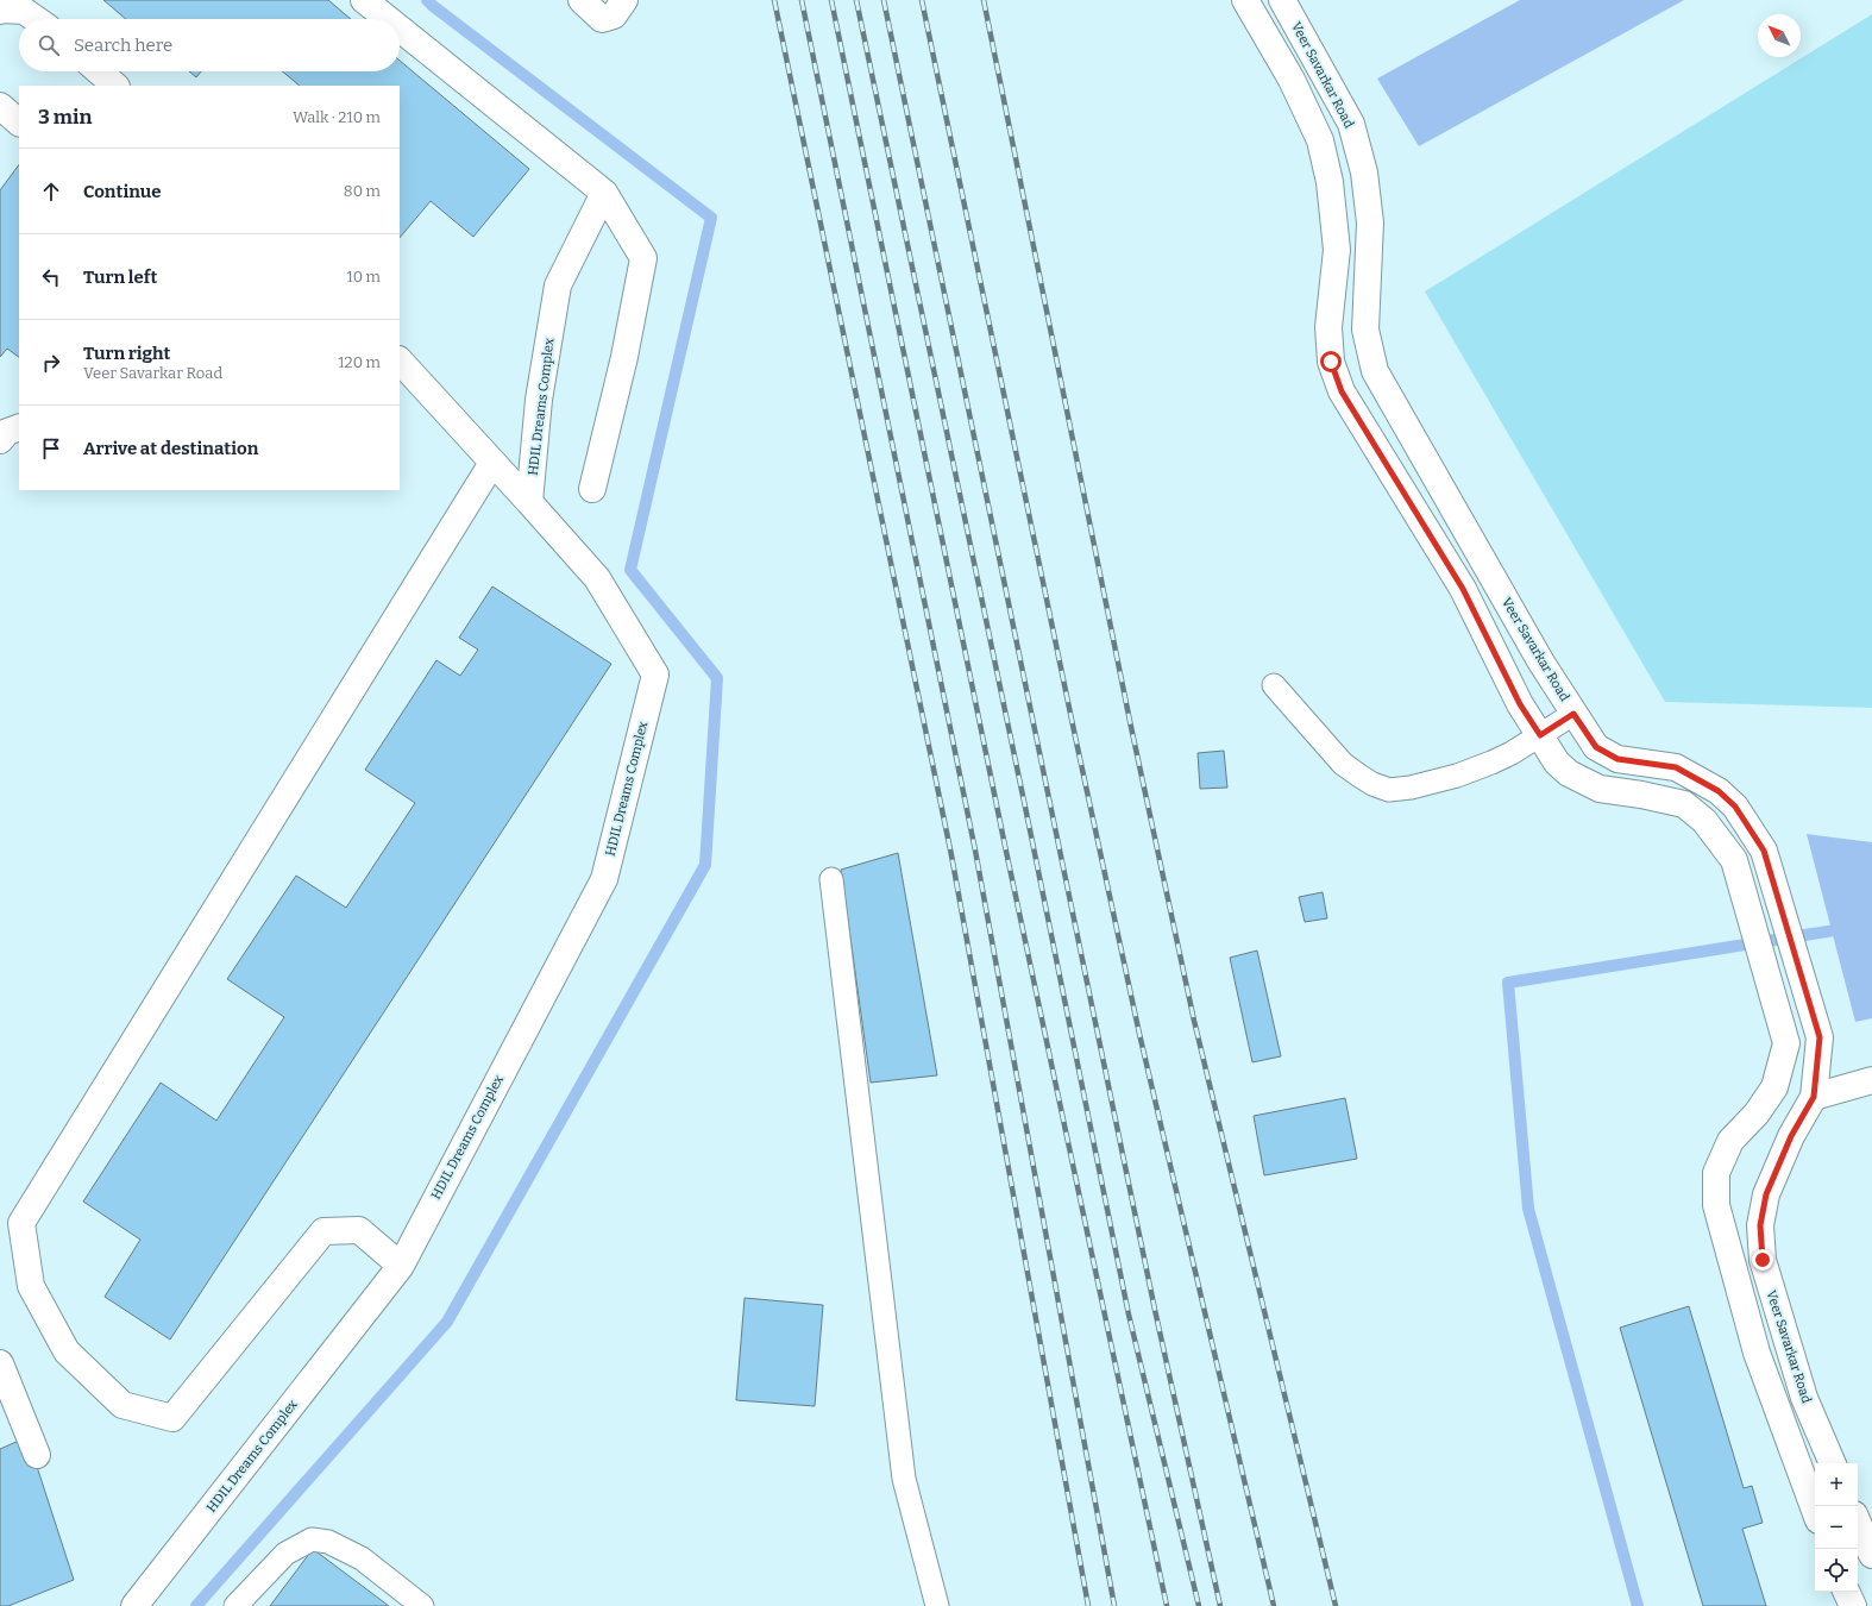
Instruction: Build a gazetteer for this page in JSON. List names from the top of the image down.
{
  "streets": {
    "street": ["Veer Savarkar Road", "HDIL Dreams Complex"]
  },
  "north": "top left",
  "page": {
    "search": "Search here",
    "heading": ["3 min", "Walk · 210 m"],
    "list": [
      ["Continue", "80 m"],
      ["Turn left", "10 m"],
      ["Turn right", "Veer Savarkar Road", "120 m"],
      "Arrive at destination"
    ],
    "map_buttons": ["+", "−"]
  }
}
